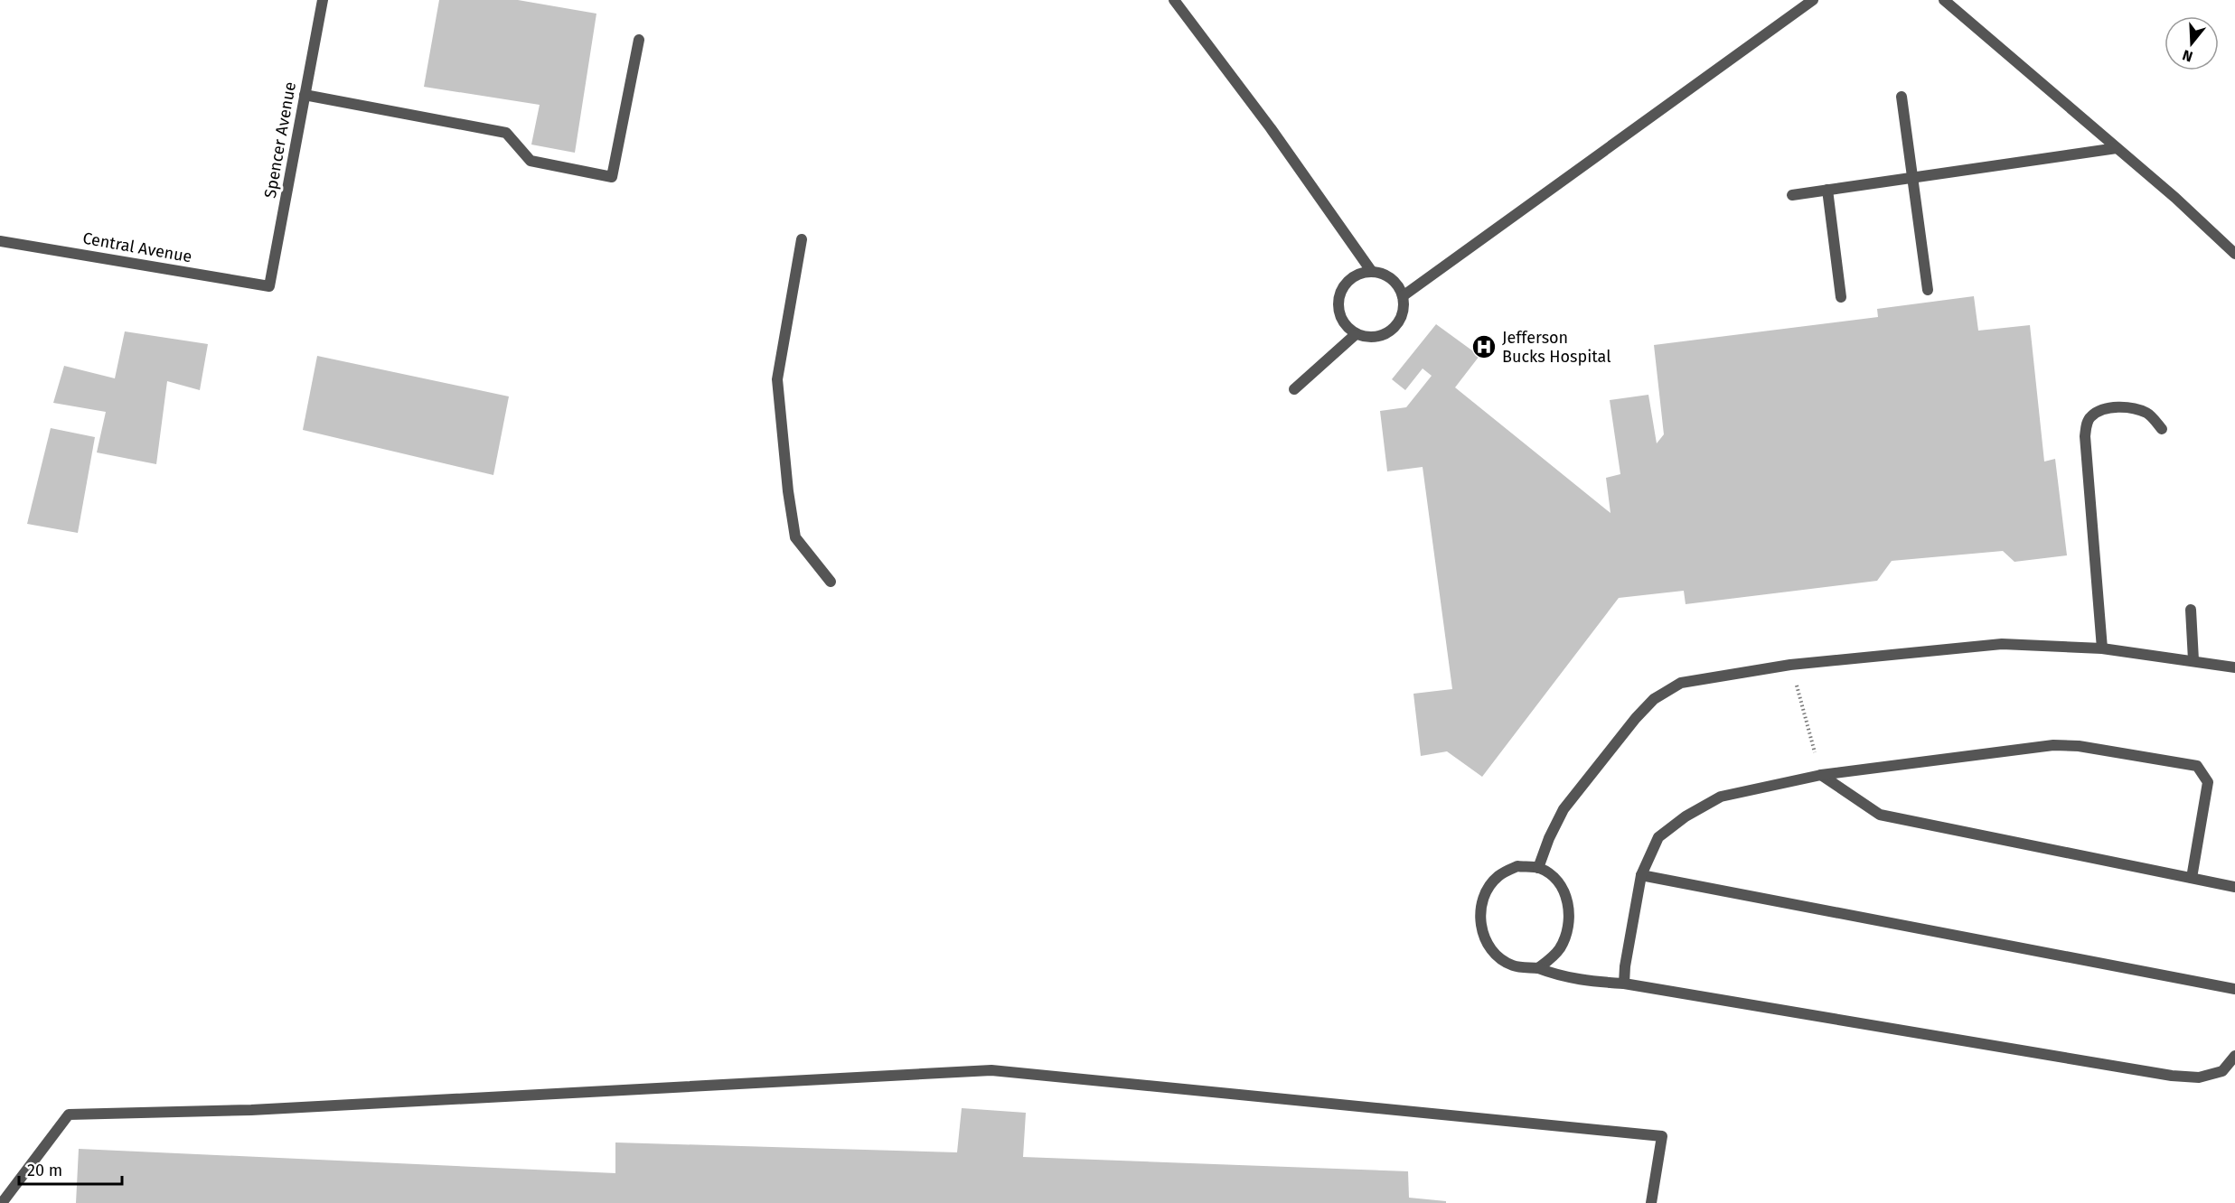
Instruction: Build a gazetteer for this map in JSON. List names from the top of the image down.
{
  "streets": {
    "lane": ["Spencer Avenue", "Central Avenue"]
  },
  "crossings": [
    ["Spencer Avenue", "Central Avenue"]
  ],
  "places": {
    "hospital": ["Jefferson Bucks Hospital"]
  },
  "scale_bar": "20 m",
  "north": "bottom"
}
